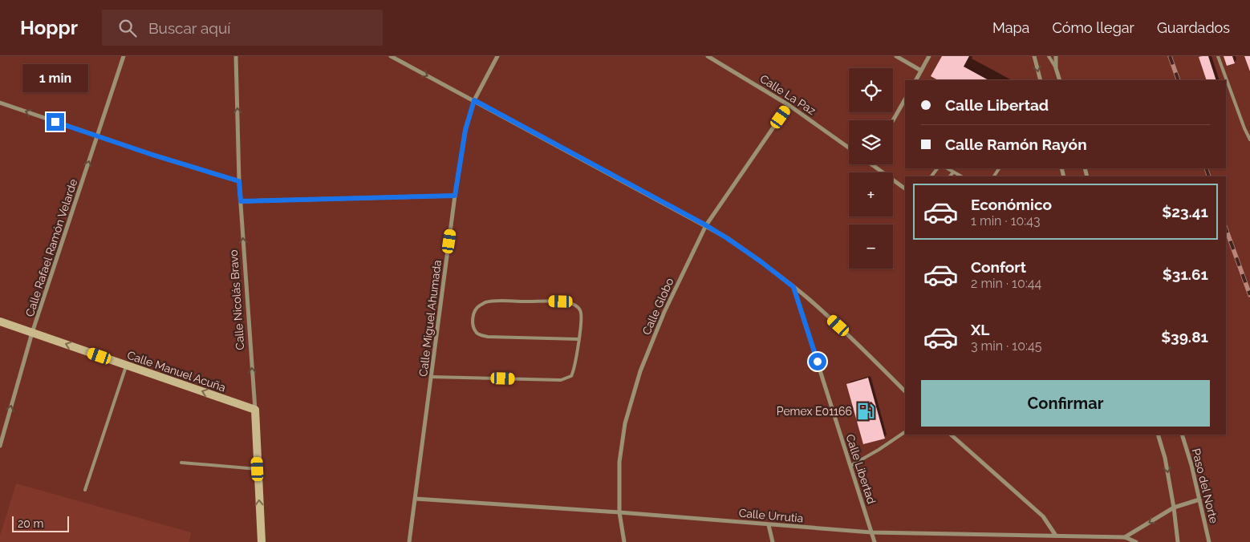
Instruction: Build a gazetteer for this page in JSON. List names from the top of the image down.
{
  "streets": {
    "main road": ["Calle Nicolás Bravo", "Calle Manuel Acuña"],
    "street": [
      "Calle La Paz",
      "Calle Rafael Ramón Velarde",
      "Calle Globo",
      "Calle Miguel Ahumada",
      "Calle Libertad",
      "Paso del Norte",
      "Calle Urrutia"
    ]
  },
  "crossings": [
    ["Calle La Paz", "Calle Globo"],
    ["Calle Rafael Ramón Velarde", "Calle Manuel Acuña"],
    ["Calle Nicolás Bravo", "Calle Manuel Acuña"],
    ["Calle Globo", "Calle Urrutia"],
    ["Calle Miguel Ahumada", "Calle Urrutia"],
    ["Calle Libertad", "Calle Urrutia"]
  ],
  "one_way": ["Calle Rafael Ramón Velarde", "Calle Nicolás Bravo", "Calle Manuel Acuña"],
  "places": {
    "fuel station": ["Pemex E01166"]
  },
  "scale_bar": "20 m",
  "page": {
    "header": "Hoppr",
    "search": "Buscar aquí",
    "nav": ["Mapa", "Cómo llegar", "Guardados"],
    "bubble": "1 min",
    "map_buttons": ["+", "−"],
    "banner": ["Calle Libertad", "Calle Ramón Rayón"],
    "list": [
      {
        "name": "Económico",
        "note": "1 min · 10:43",
        "value": "$23.41"
      },
      {
        "name": "Confort",
        "note": "2 min · 10:44",
        "value": "$31.61"
      },
      {
        "name": "XL",
        "note": "3 min · 10:45",
        "value": "$39.81"
      }
    ],
    "buttons": "Confirmar",
    "scale": "20 m"
  }
}
